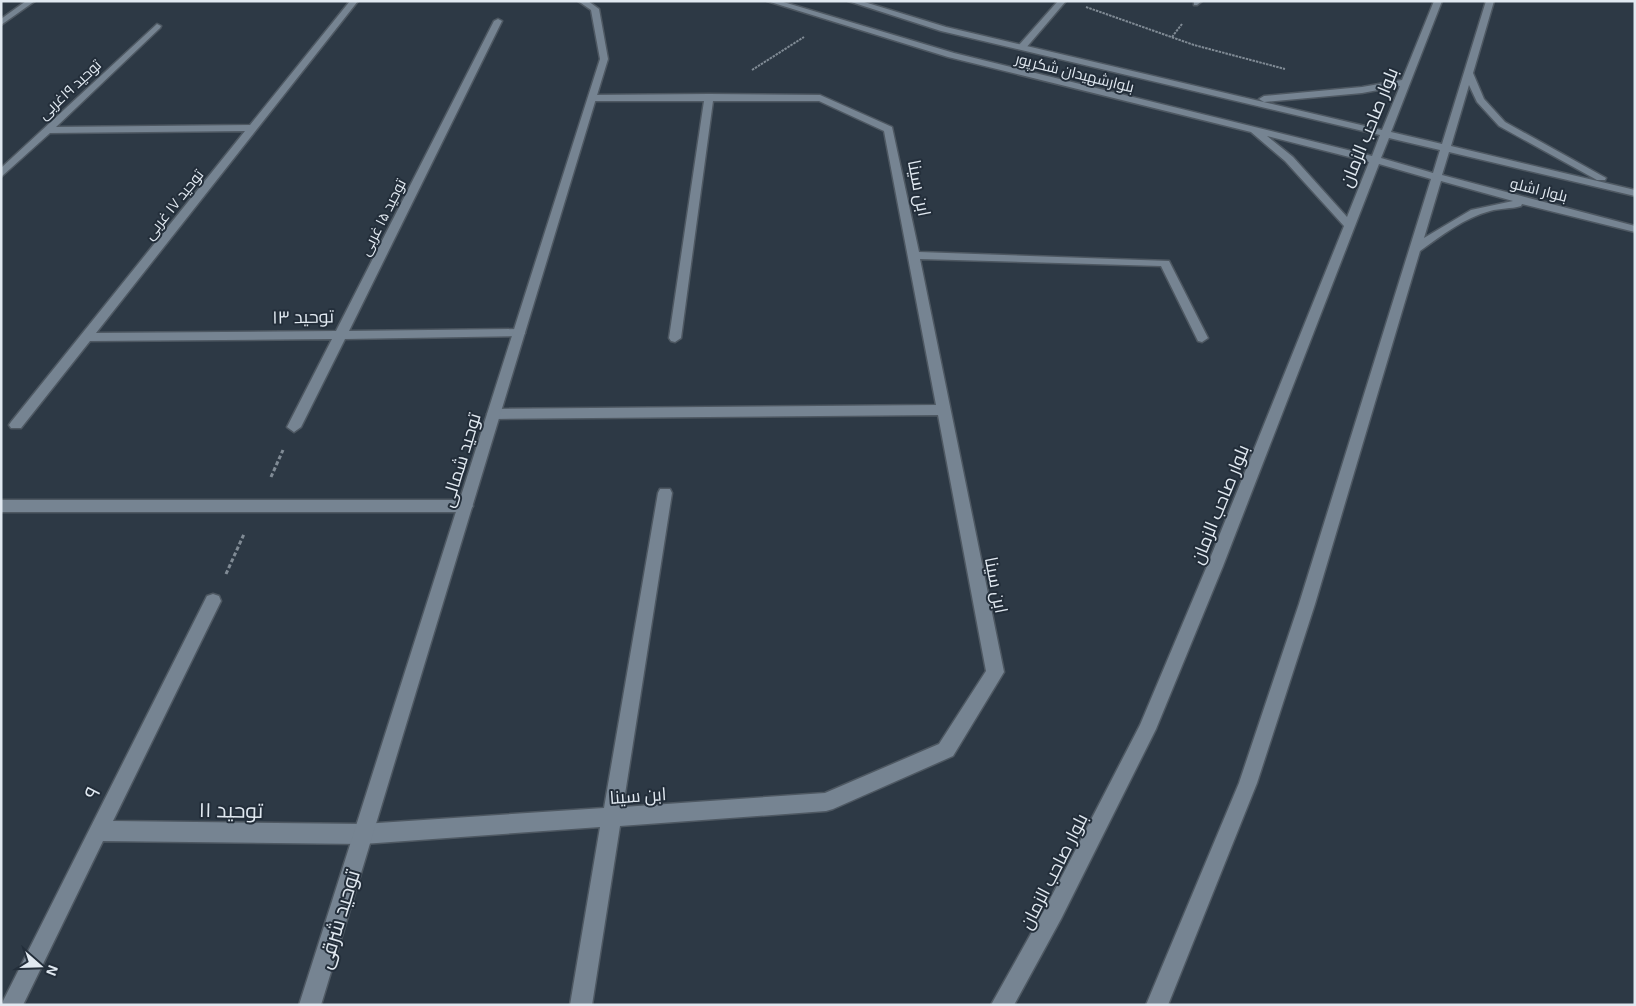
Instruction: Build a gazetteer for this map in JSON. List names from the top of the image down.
{
  "streets": {
    "street": [
      "بلوارشهیدان شکرپور",
      "توحید ۱۹غربی",
      "بلوار صاحب الزمان",
      "ابن سینا",
      "بلوار اشلو",
      "توحید ۱۷ غربی",
      "توحید ۱۵ غربی",
      "توحید ۱۳",
      "توحید شمالی",
      "۹",
      "توحید ۱۱",
      "توحید شرقی"
    ]
  },
  "crossings": [
    ["بلوارشهیدان شکرپور", "بلوار صاحب الزمان"],
    ["بلوارشهیدان شکرپور", "بلوار اشلو"],
    ["بلوار صاحب الزمان", "بلوار اشلو"],
    ["ابن سینا", "توحید شمالی"],
    ["ابن سینا", "توحید ۱۱"],
    ["ابن سینا", "توحید شرقی"],
    ["توحید ۱۷ غربی", "توحید ۱۳"],
    ["توحید ۱۵ غربی", "توحید ۱۳"],
    ["توحید ۱۳", "توحید شمالی"],
    ["توحید شمالی", "توحید ۱۱"],
    ["توحید شمالی", "توحید شرقی"],
    ["۹", "توحید ۱۱"],
    ["توحید ۱۱", "توحید شرقی"]
  ],
  "north": "right"
}
